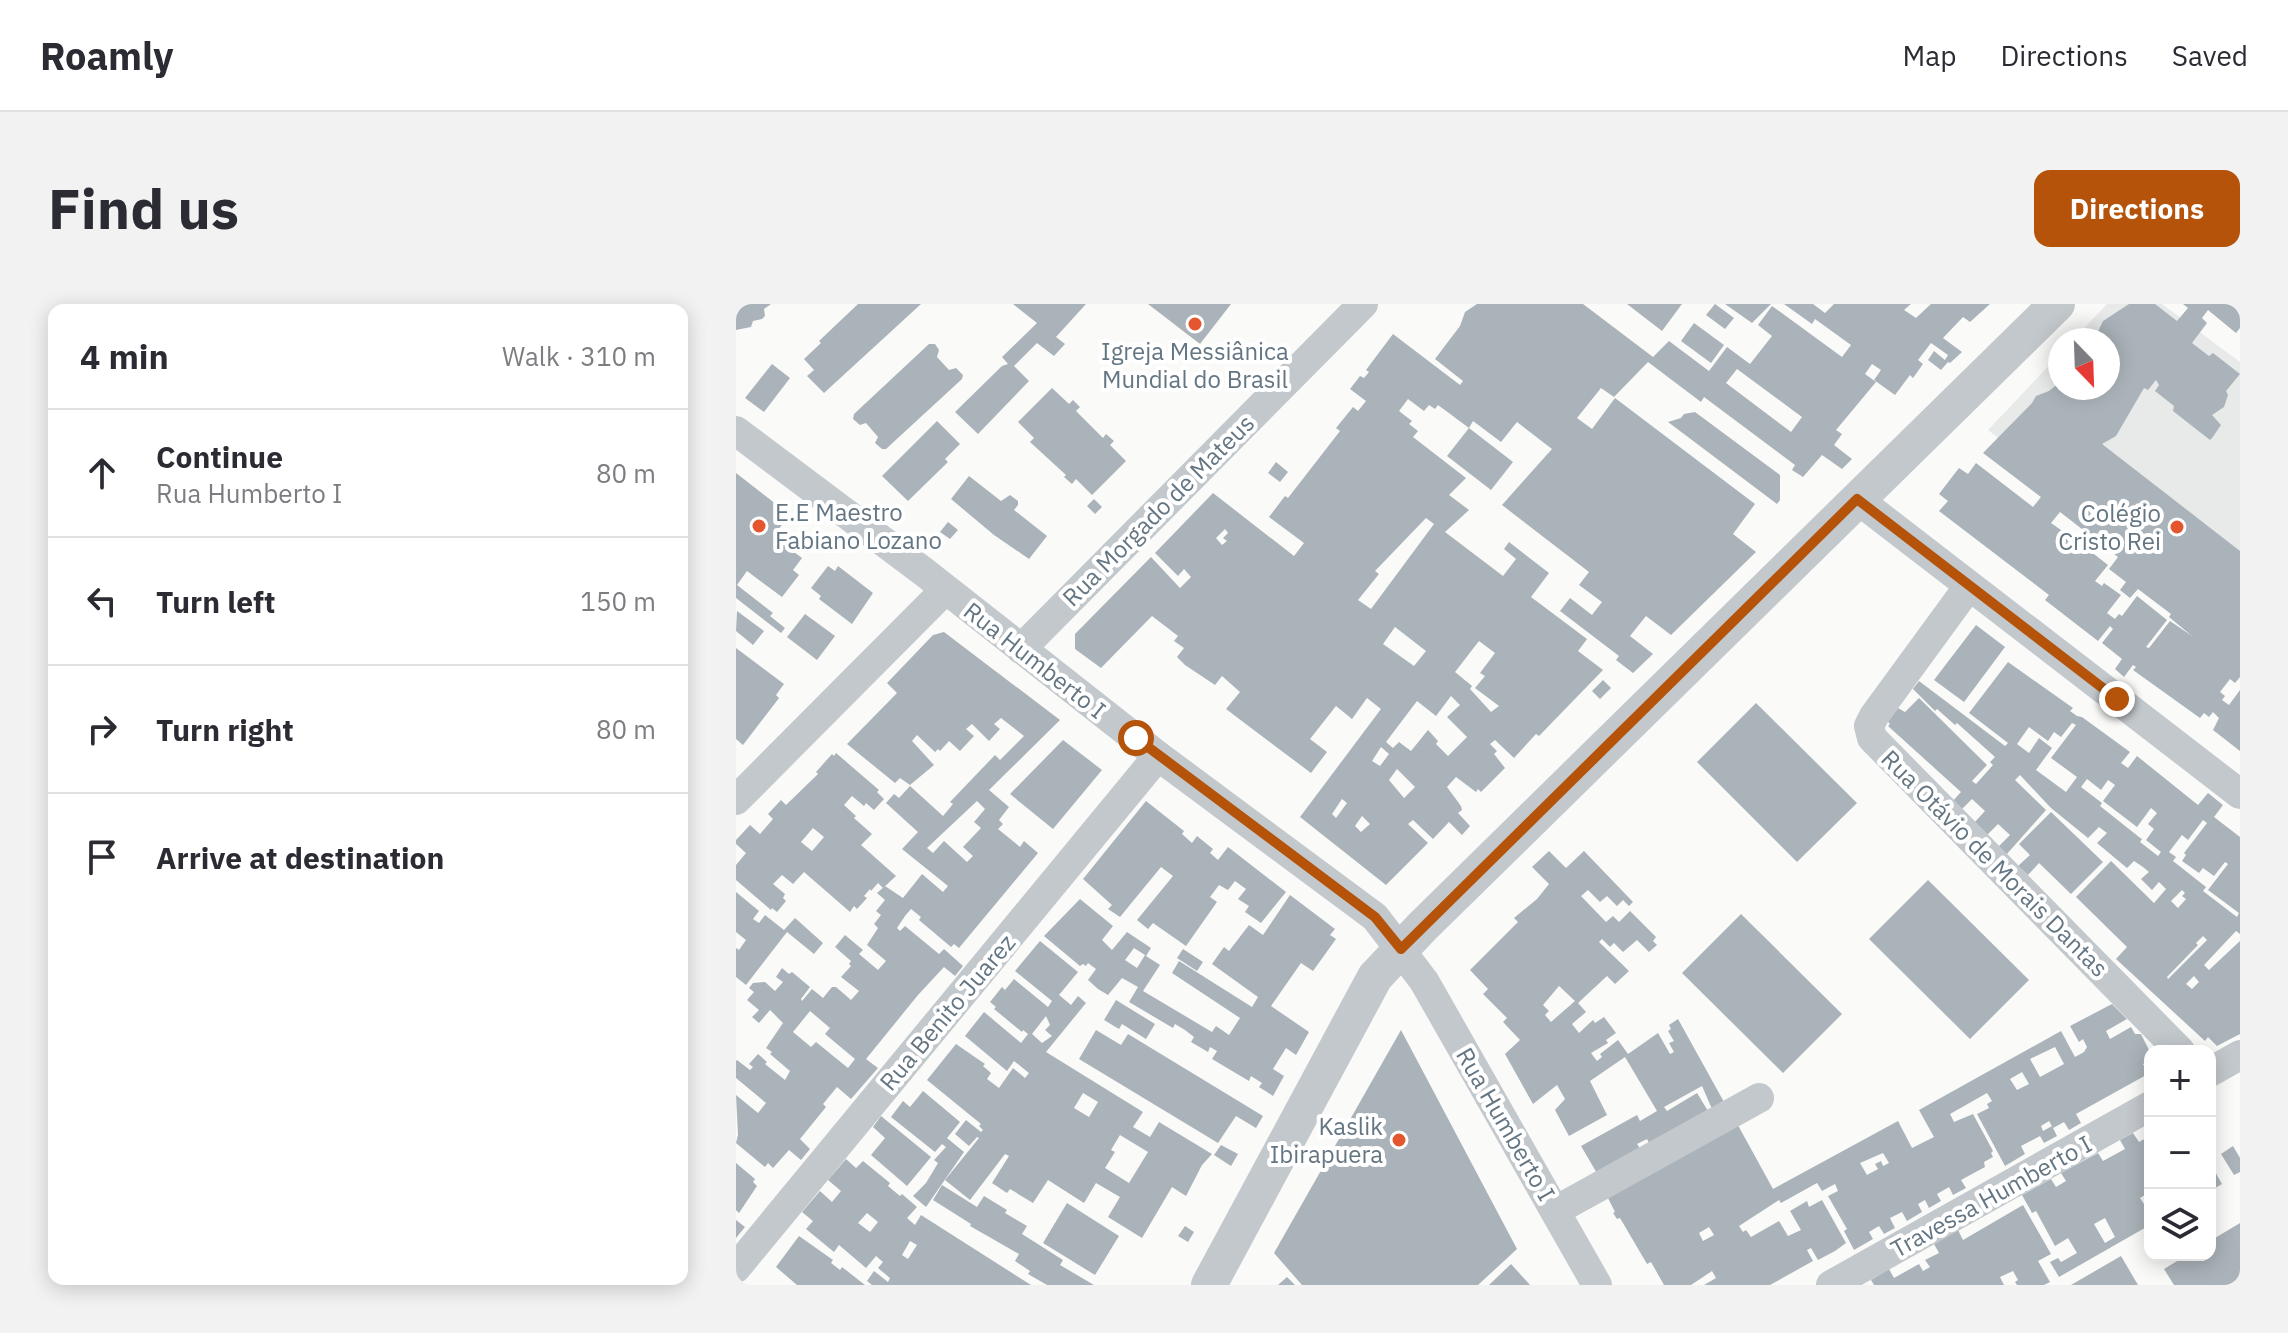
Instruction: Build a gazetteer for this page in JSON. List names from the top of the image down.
{
  "streets": {
    "street": [
      "Rua Morgado de Mateus",
      "Rua Humberto I",
      "Rua Otávio de Morais Dantas",
      "Rua Benito Juarez",
      "Travessa Humberto I"
    ]
  },
  "crossings": [
    ["Rua Morgado de Mateus", "Rua Humberto I"],
    ["Rua Humberto I", "Rua Benito Juarez"]
  ],
  "places": [
    "Igreja Messiânica Mundial do Brasil",
    "E.E Maestro Fabiano Lozano",
    "Colégio Cristo Rei",
    "Kaslik Ibirapuera"
  ],
  "north": "bottom right",
  "page": {
    "header": "Roamly",
    "nav": ["Map", "Directions", "Saved"],
    "buttons": "Directions",
    "title": "Find us",
    "heading": ["4 min", "Walk · 310 m"],
    "list": [
      ["Continue", "Rua Humberto I", "80 m"],
      ["Turn left", "150 m"],
      ["Turn right", "80 m"],
      "Arrive at destination"
    ],
    "map_buttons": ["+", "−"]
  }
}
